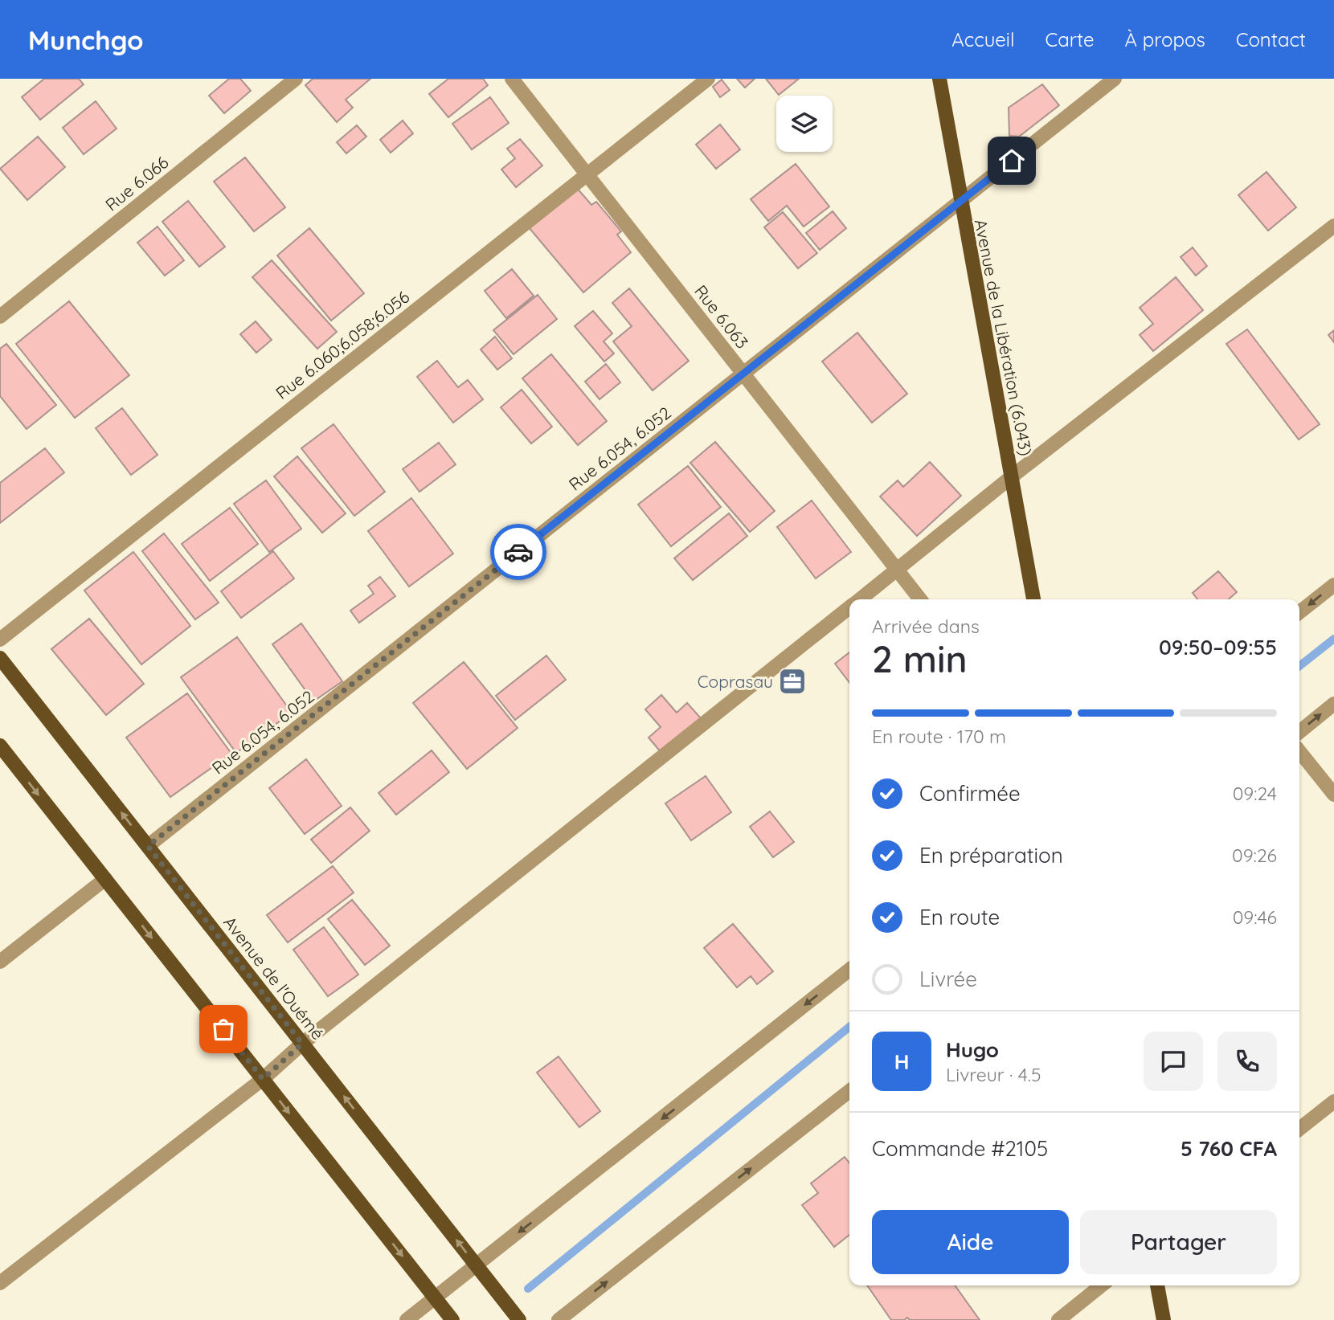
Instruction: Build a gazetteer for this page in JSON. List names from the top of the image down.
{
  "streets": {
    "main road": ["Avenue de la Libération (6.043)", "Avenue de l'Ouémé"],
    "street": [
      "Rue 6.066",
      "Rue 6.063",
      "Rue 6.060;6.058;6.056",
      "Rue 6.054, 6.052"
    ]
  },
  "crossings": [
    ["Rue 6.063", "Rue 6.060;6.058;6.056"],
    ["Rue 6.063", "Rue 6.054, 6.052"],
    ["Avenue de la Libération (6.043)", "Rue 6.054, 6.052"],
    ["Rue 6.054, 6.052", "Avenue de l'Ouémé"]
  ],
  "places": {
    "office": ["Coprasau"]
  },
  "page": {
    "header": "Munchgo",
    "nav": [
      "Accueil",
      "Carte",
      "À propos",
      "Contact"
    ],
    "heading": ["2 min", "Arrivée dans", "09:50–09:55"],
    "panel": [
      "Hugo",
      "Livreur · 4.5",
      "Commande #2105",
      "5 760 CFA"
    ],
    "bar": "En route · 170 m",
    "list": [
      ["Confirmée", "09:24"],
      ["En préparation", "09:26"],
      ["En route", "09:46"],
      "Livrée"
    ],
    "round": "H",
    "buttons": ["Aide", "Partager"]
  }
}
